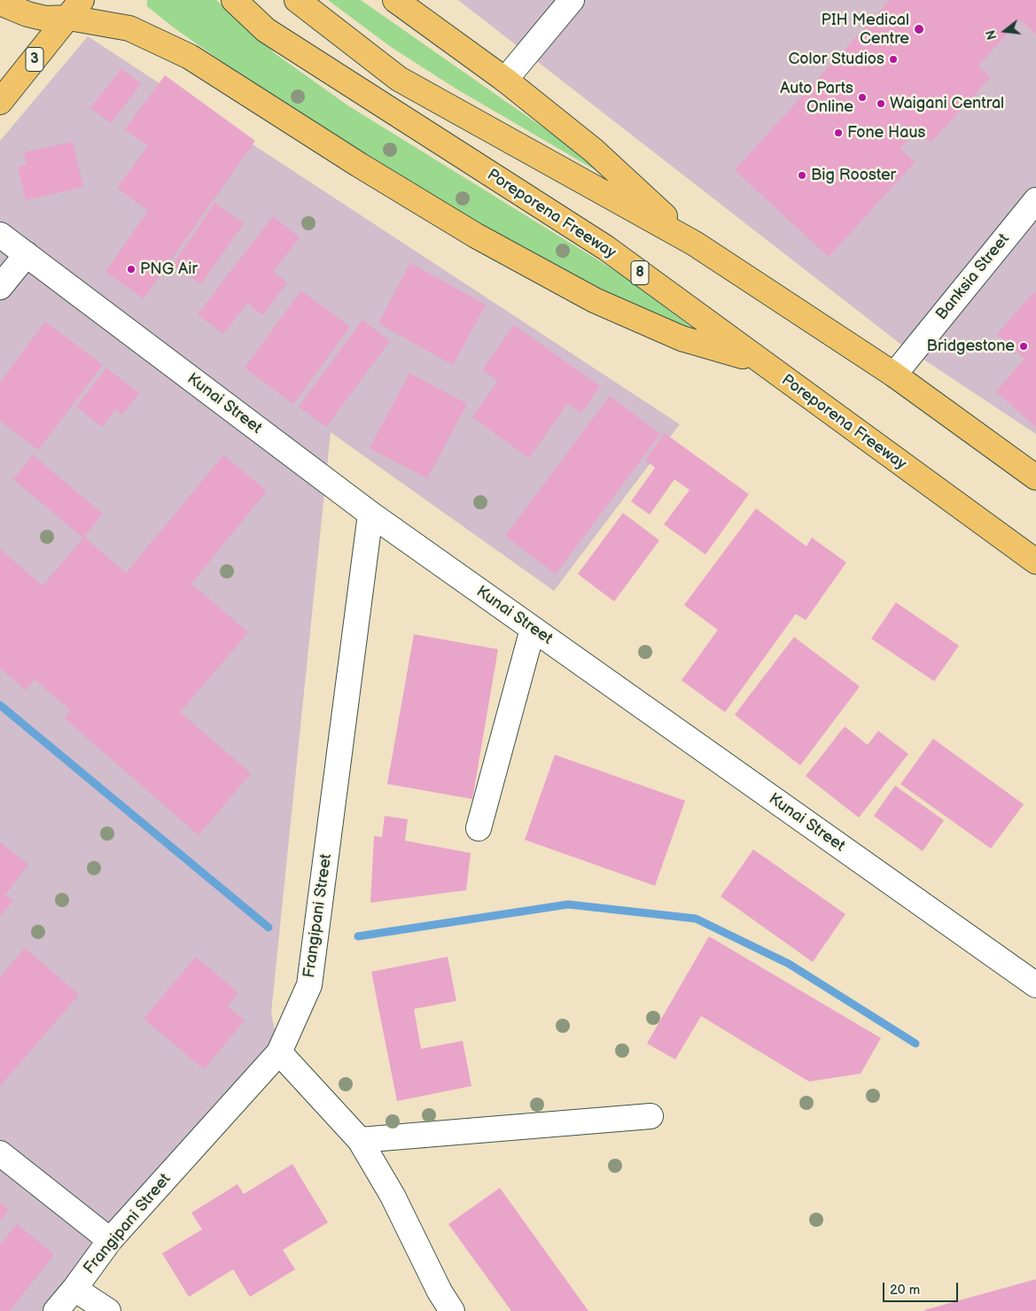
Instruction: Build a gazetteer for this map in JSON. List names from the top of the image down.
{
  "streets": {
    "highway": ["3", "Poreporena Freeway", "8"],
    "street": ["Banksia Street", "Kunai Street", "Frangipani Street"]
  },
  "crossings": [
    ["Kunai Street", "Frangipani Street"]
  ],
  "places": [
    "PIH Medical Centre",
    "Color Studios",
    "Auto Parts Online",
    "Waigani Central",
    "Fone Haus",
    "Big Rooster",
    "PNG Air",
    "Bridgestone"
  ],
  "scale_bar": "20 m",
  "north": "left"
}
